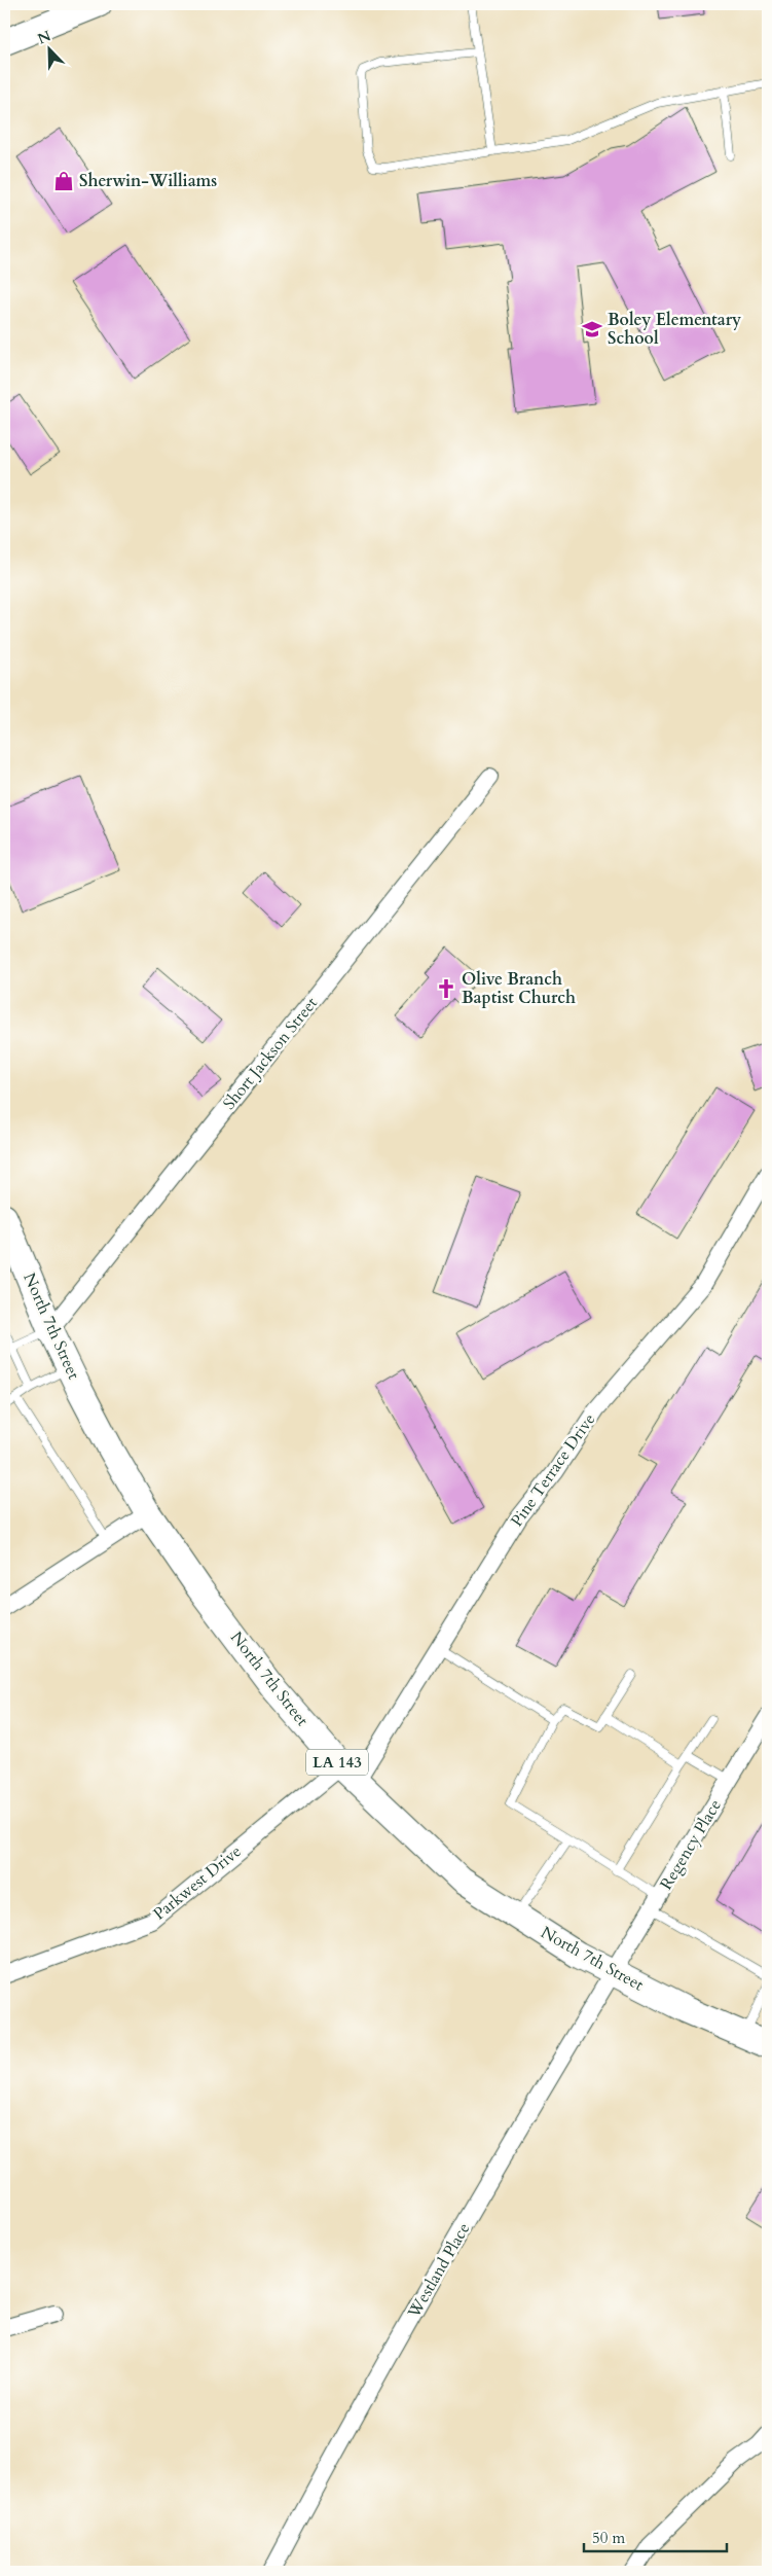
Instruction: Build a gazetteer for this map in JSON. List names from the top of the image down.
{
  "streets": {
    "main road": ["North 7th Street", "LA 143"],
    "street": [
      "Short Jackson Street",
      "Pine Terrace Drive",
      "Regency Place",
      "Parkwest Drive",
      "Westland Place"
    ]
  },
  "crossings": [
    ["Short Jackson Street", "North 7th Street"],
    ["North 7th Street", "Pine Terrace Drive"],
    ["North 7th Street", "Regency Place"],
    ["North 7th Street", "Parkwest Drive"],
    ["North 7th Street", "Westland Place"],
    ["Pine Terrace Drive", "Parkwest Drive"],
    ["Regency Place", "Westland Place"]
  ],
  "places": {
    "shop": ["Sherwin-Williams"],
    "school or university": ["Boley Elementary School"],
    "church": ["Olive Branch Baptist Church"]
  },
  "scale_bar": "50 m",
  "north": "top left"
}
